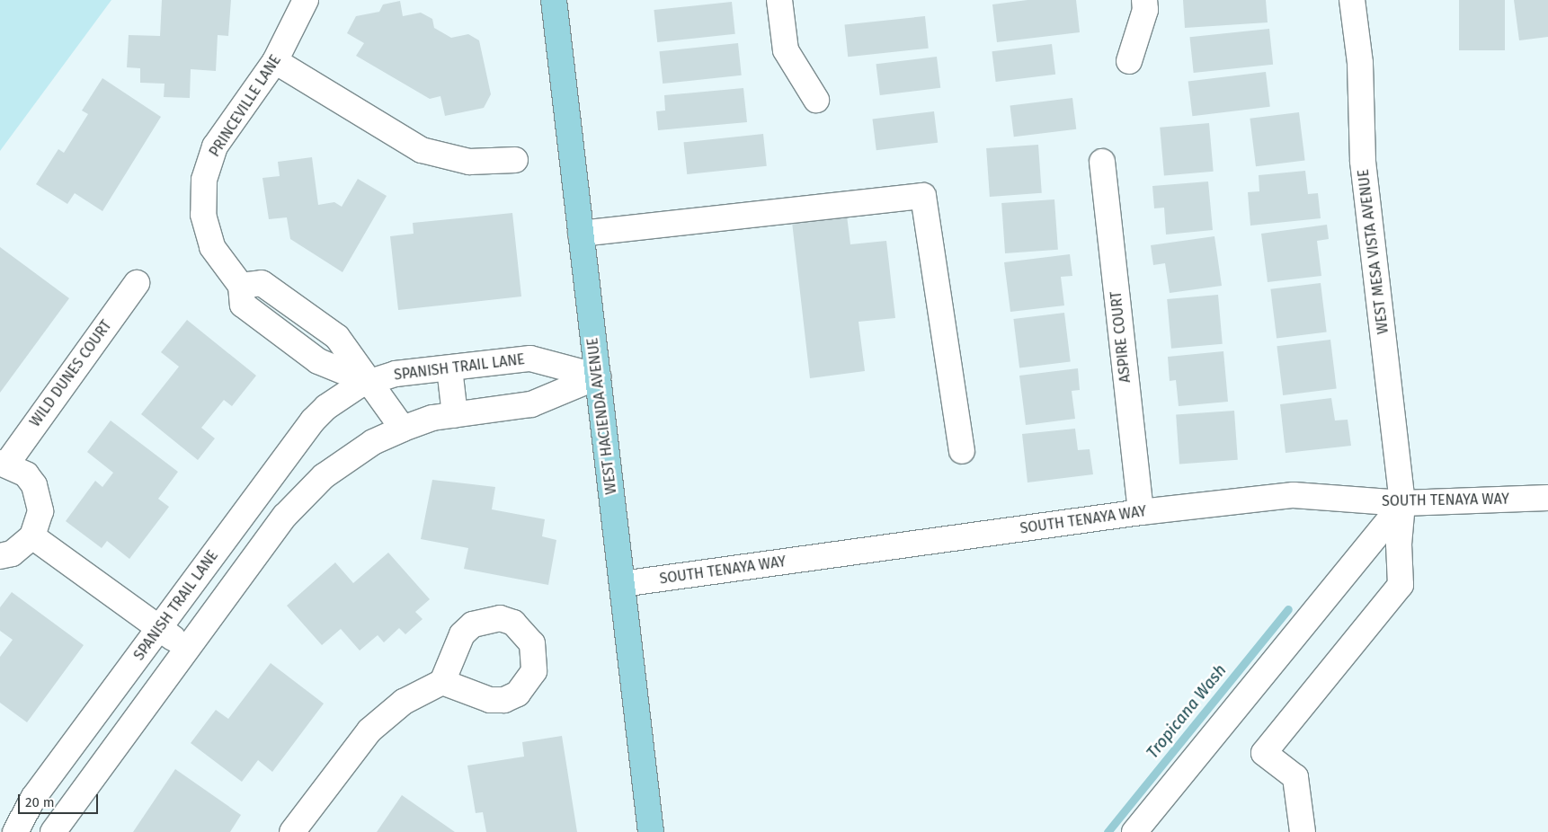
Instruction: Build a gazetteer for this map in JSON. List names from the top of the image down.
{
  "streets": {
    "main road": ["WEST HACIENDA AVENUE"],
    "street": [
      "PRINCEVILLE LANE",
      "WEST MESA VISTA AVENUE",
      "ASPIRE COURT",
      "SPANISH TRAIL LANE",
      "WILD DUNES COURT",
      "SOUTH TENAYA WAY"
    ]
  },
  "crossings": [
    ["PRINCEVILLE LANE", "SPANISH TRAIL LANE"],
    ["WEST MESA VISTA AVENUE", "SOUTH TENAYA WAY"],
    ["ASPIRE COURT", "SOUTH TENAYA WAY"],
    ["SPANISH TRAIL LANE", "WEST HACIENDA AVENUE"],
    ["WEST HACIENDA AVENUE", "SOUTH TENAYA WAY"]
  ],
  "water": ["Tropicana Wash"],
  "scale_bar": "20 m"
}
